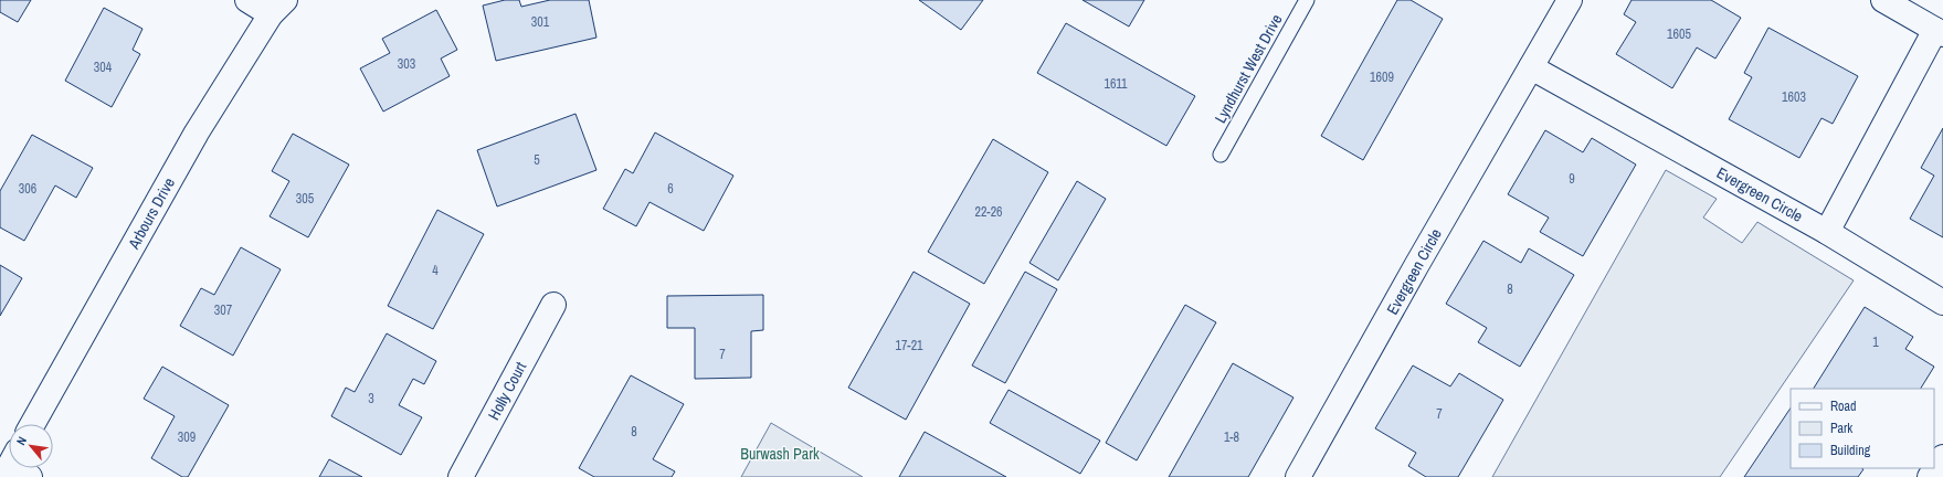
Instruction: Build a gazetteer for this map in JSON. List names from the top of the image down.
{
  "streets": {
    "street": ["Evergreen Circle", "Arbours Drive", "Holly Court"],
    "lane": ["Lyndhurst West Drive"]
  },
  "parks": ["Burwash Park"],
  "house_numbers": [
    "301",
    "1605",
    "303",
    "304",
    "1609",
    "1611",
    "1603",
    "5",
    "9",
    "306",
    "6",
    "305",
    "22-26",
    "4",
    "8",
    "307",
    "1",
    "17-21",
    "7",
    "3",
    "7",
    "8",
    "309",
    "1-8"
  ],
  "legend": ["Road", "Park", "Building"],
  "north": "top left"
}
